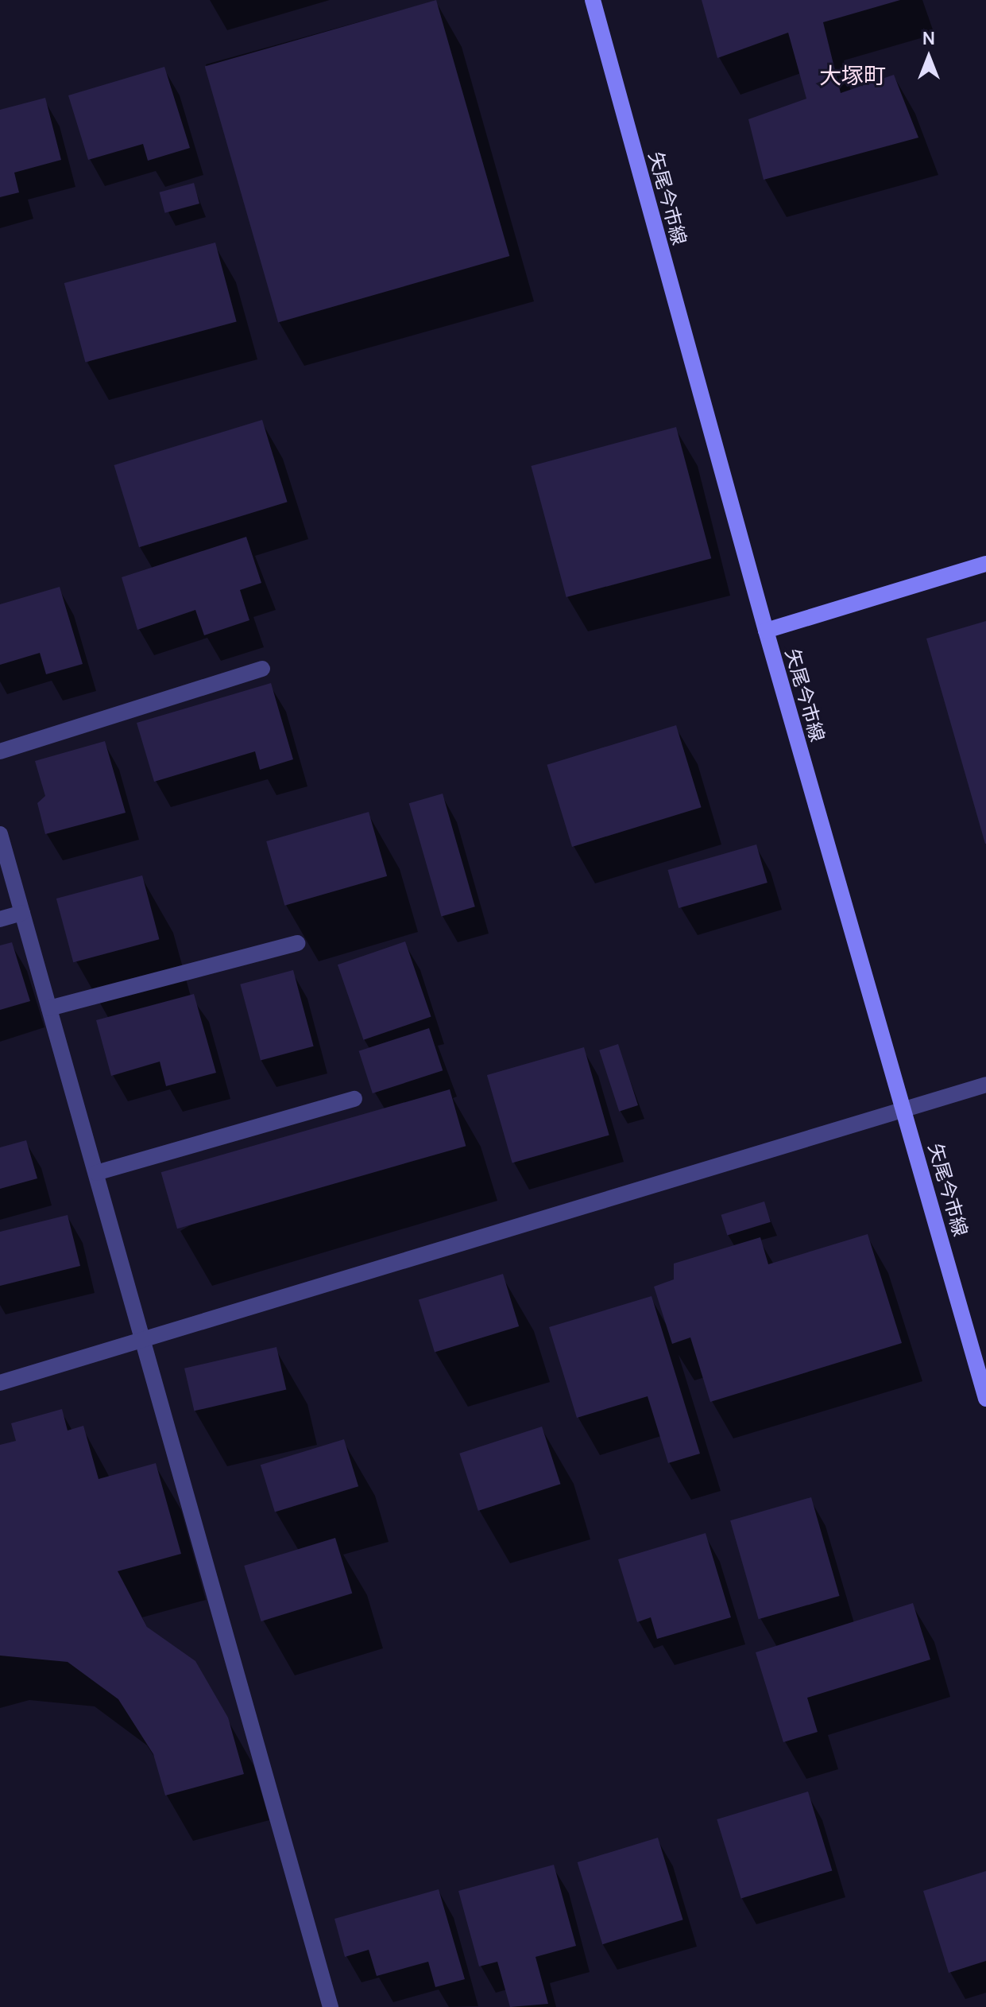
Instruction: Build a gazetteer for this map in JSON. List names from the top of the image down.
{
  "streets": {
    "main road": ["矢尾今市線"]
  },
  "districts": ["大塚町"],
  "north": "top"
}
